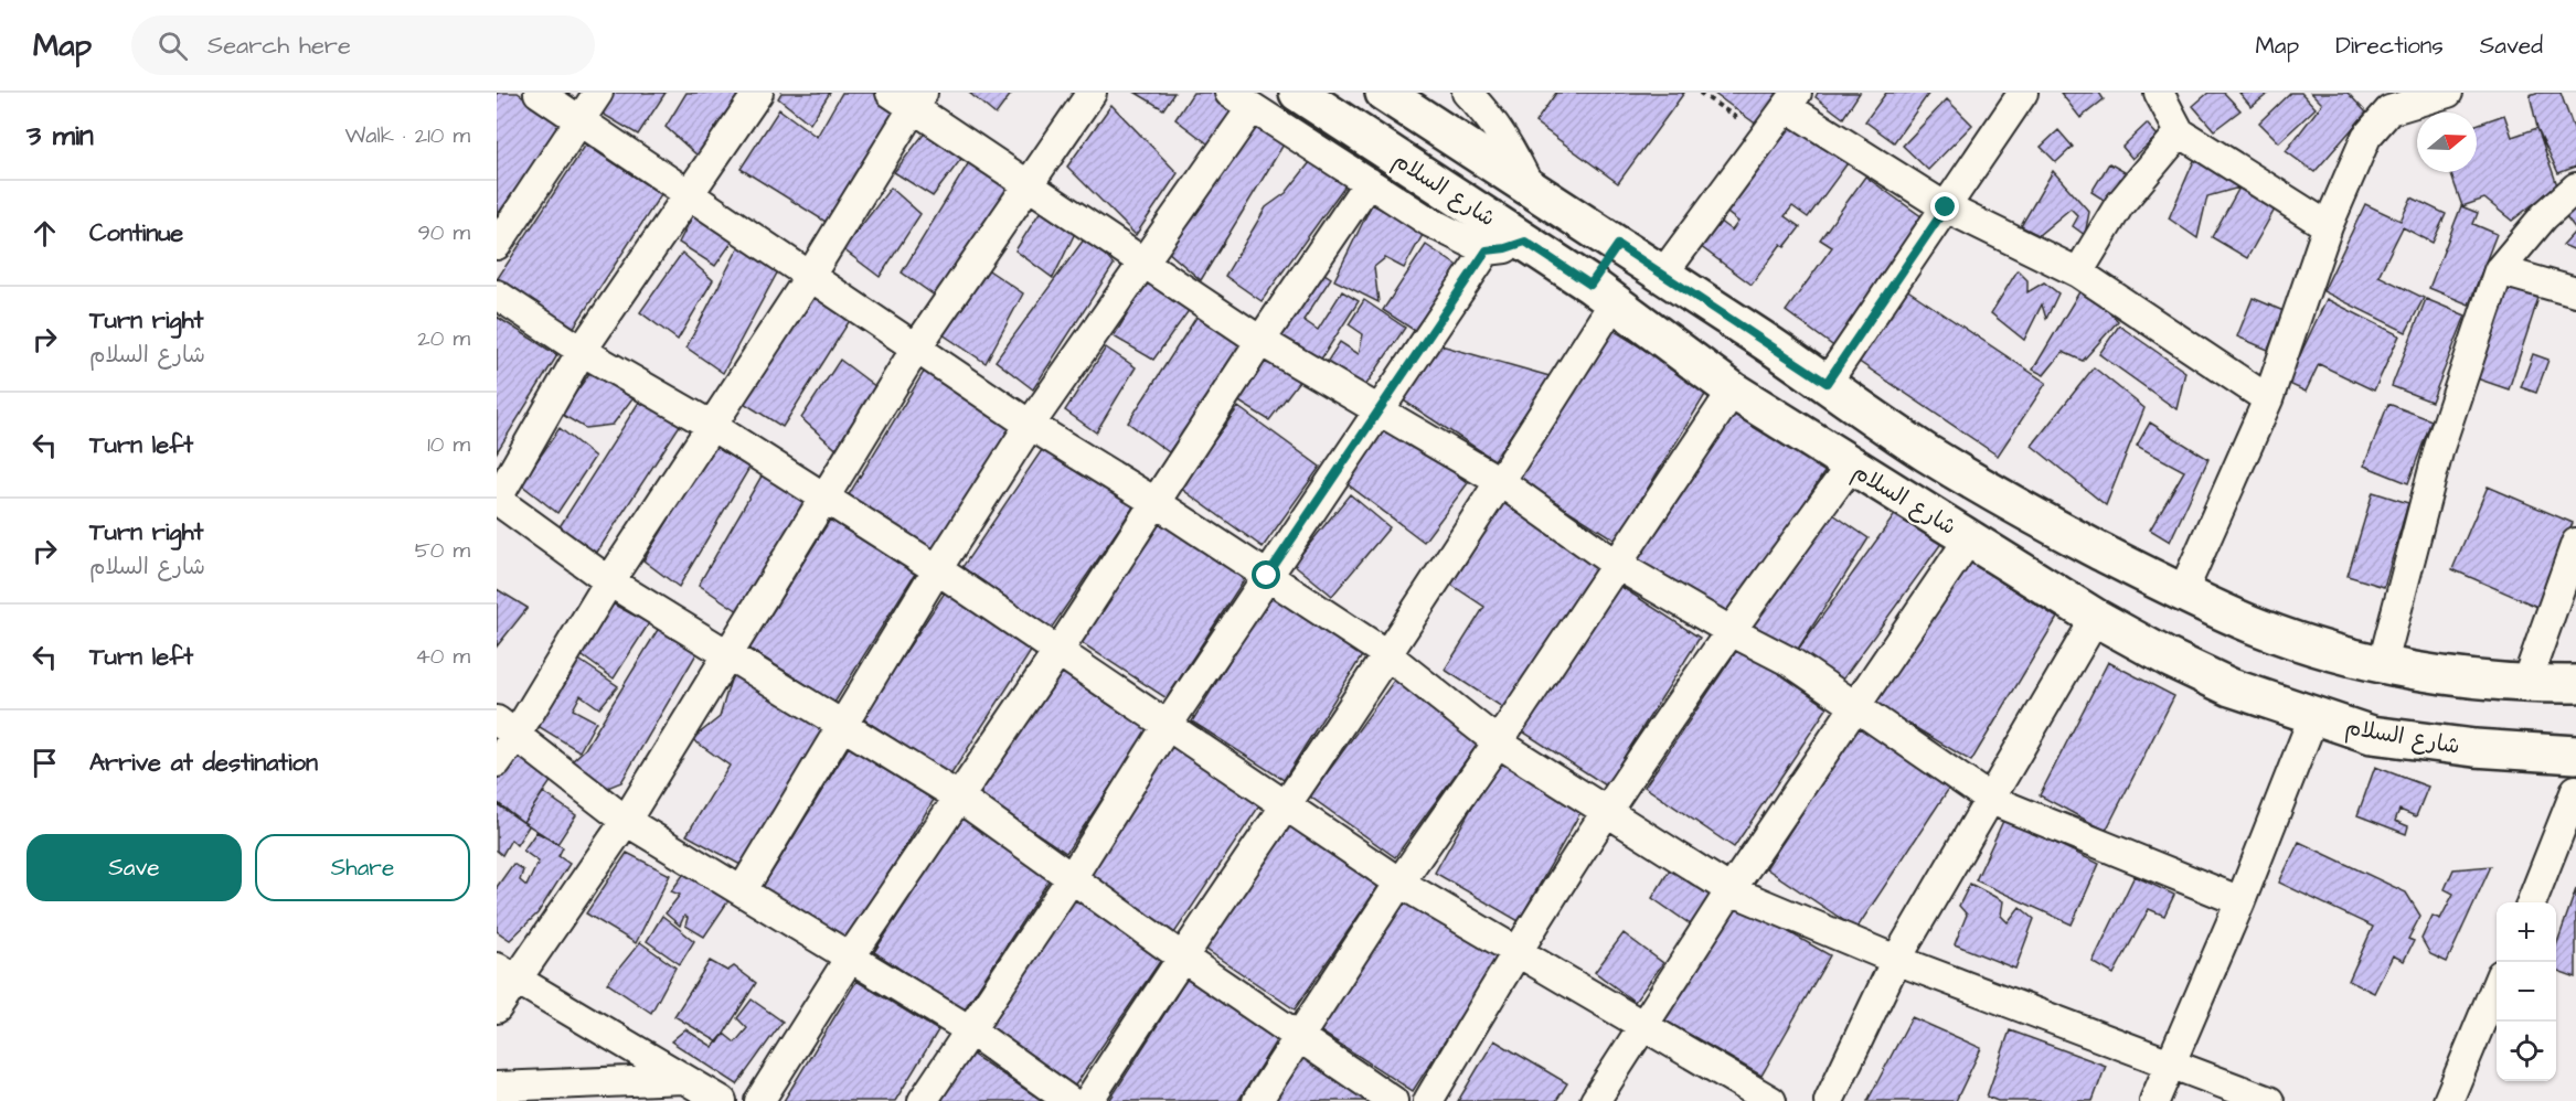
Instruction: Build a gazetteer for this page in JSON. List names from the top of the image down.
{
  "streets": {
    "street": ["شارع السلام"]
  },
  "north": "right",
  "page": {
    "header": "Map",
    "search": "Search here",
    "nav": ["Map", "Directions", "Saved"],
    "heading": ["3 min", "Walk · 210 m"],
    "list": [
      ["Continue", "90 m"],
      ["Turn right", "شارع السلام", "20 m"],
      ["Turn left", "10 m"],
      ["Turn right", "شارع السلام", "50 m"],
      ["Turn left", "40 m"],
      "Arrive at destination"
    ],
    "buttons": ["Save", "Share"],
    "map_buttons": ["+", "−"]
  }
}
